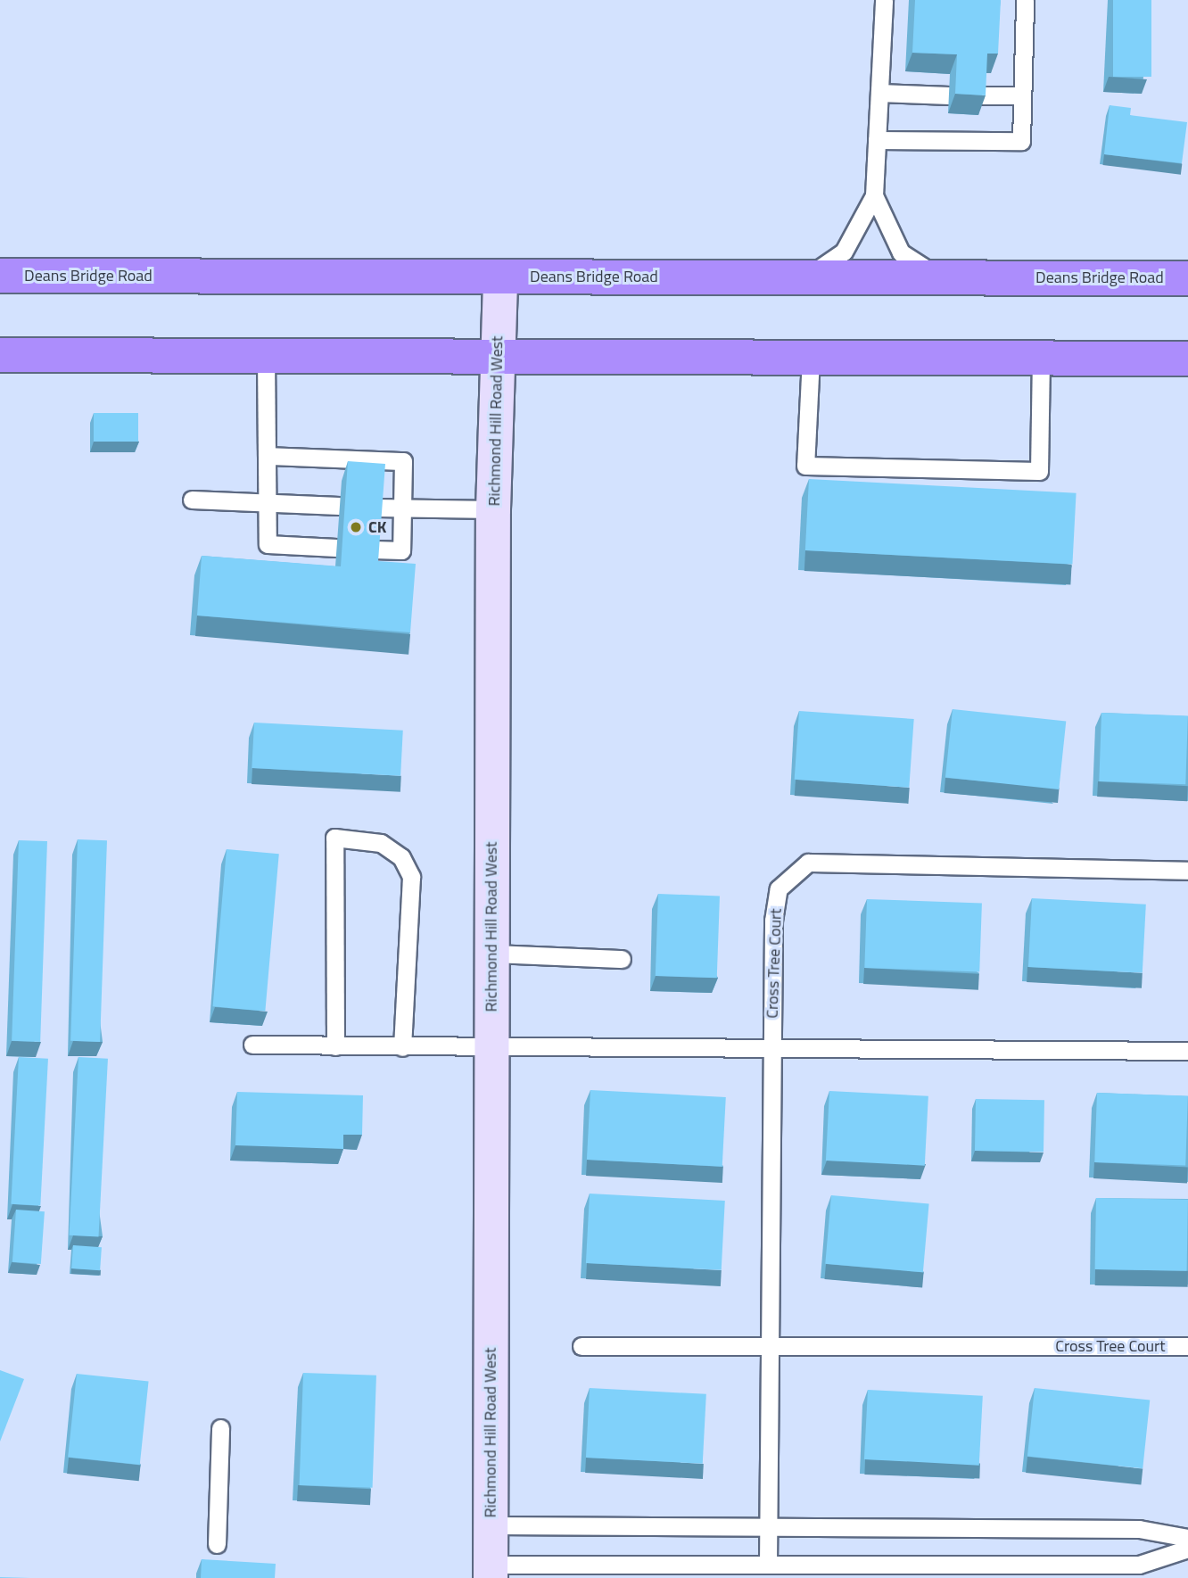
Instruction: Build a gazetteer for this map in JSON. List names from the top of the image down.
{
  "streets": {
    "highway": ["Deans Bridge Road"],
    "street": ["Richmond Hill Road West"],
    "lane": ["Cross Tree Court"]
  },
  "crossings": [
    ["Deans Bridge Road", "Richmond Hill Road West"]
  ],
  "places": ["CK"]
}
